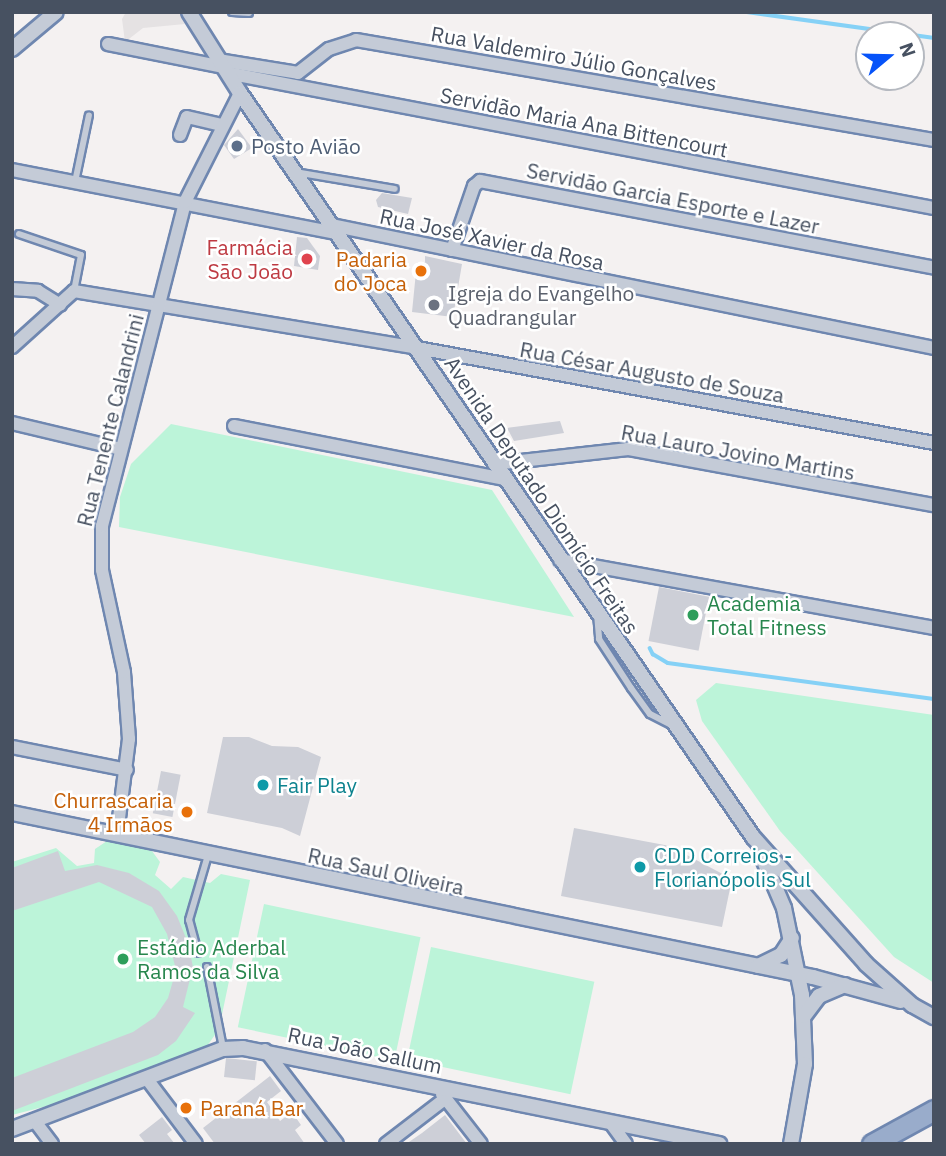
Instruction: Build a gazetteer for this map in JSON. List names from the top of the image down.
{
  "streets": {
    "street": [
      "Rua Valdemiro Júlio Gonçalves",
      "Servidão Maria Ana Bittencourt",
      "Servidão Garcia Esporte e Lazer",
      "Rua José Xavier da Rosa",
      "Rua César Augusto de Souza",
      "Rua Tenente Calandrini",
      "Rua Lauro Jovino Martins",
      "Avenida Deputado Diomício Freitas",
      "Rua Saul Oliveira",
      "Rua João Sallum"
    ]
  },
  "crossings": [
    ["Rua Valdemiro Júlio Gonçalves", "Servidão Maria Ana Bittencourt"],
    ["Servidão Maria Ana Bittencourt", "Avenida Deputado Diomício Freitas"],
    ["Servidão Garcia Esporte e Lazer", "Rua José Xavier da Rosa"],
    ["Rua José Xavier da Rosa", "Rua Tenente Calandrini"],
    ["Rua José Xavier da Rosa", "Avenida Deputado Diomício Freitas"],
    ["Rua César Augusto de Souza", "Rua Tenente Calandrini"],
    ["Rua César Augusto de Souza", "Avenida Deputado Diomício Freitas"],
    ["Rua Tenente Calandrini", "Avenida Deputado Diomício Freitas"],
    ["Rua Tenente Calandrini", "Rua Saul Oliveira"],
    ["Rua Lauro Jovino Martins", "Avenida Deputado Diomício Freitas"],
    ["Avenida Deputado Diomício Freitas", "Rua Saul Oliveira"]
  ],
  "places": [
    "Posto Avião",
    "Farmácia São João",
    "Padaria do Joca",
    "Igreja do Evangelho Quadrangular",
    "Academia Total Fitness",
    "Fair Play",
    "Churrascaria 4 Irmãos",
    "CDD Correios - Florianópolis Sul",
    "Estádio Aderbal Ramos da Silva",
    "Paraná Bar"
  ],
  "north": "right"
}
